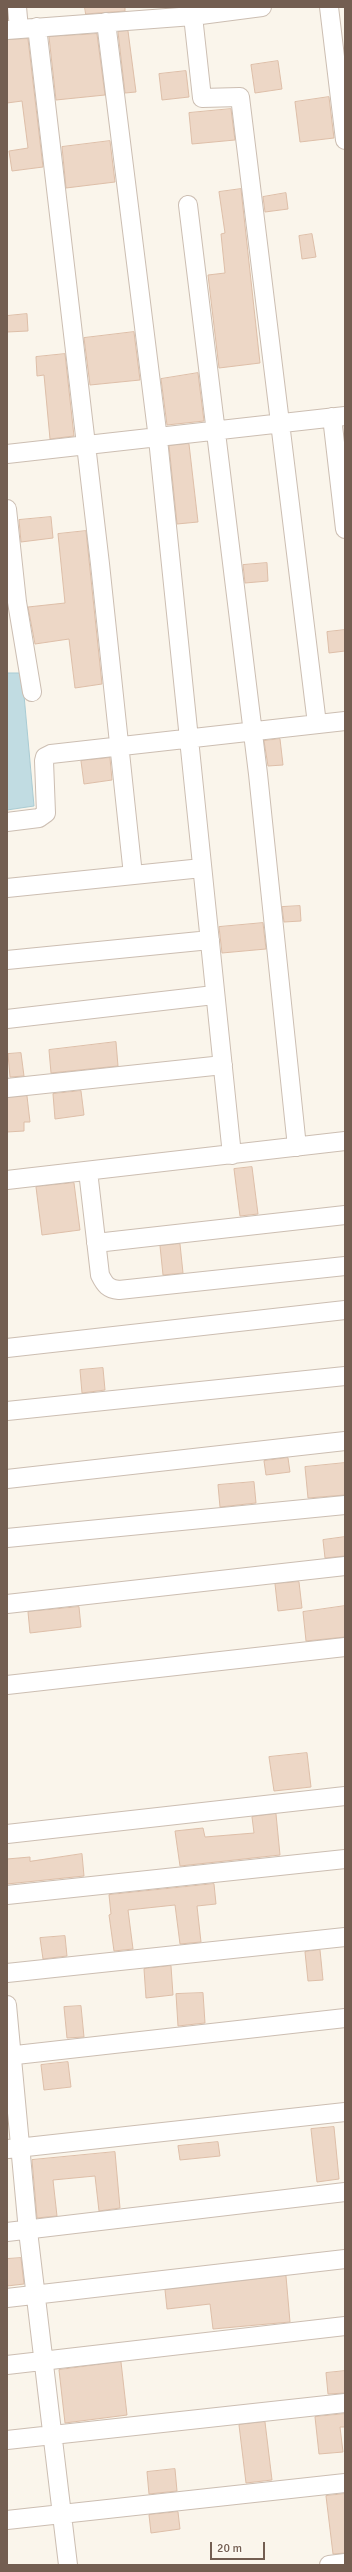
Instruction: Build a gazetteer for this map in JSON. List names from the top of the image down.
{
  "scale_bar": "20 m"
}
